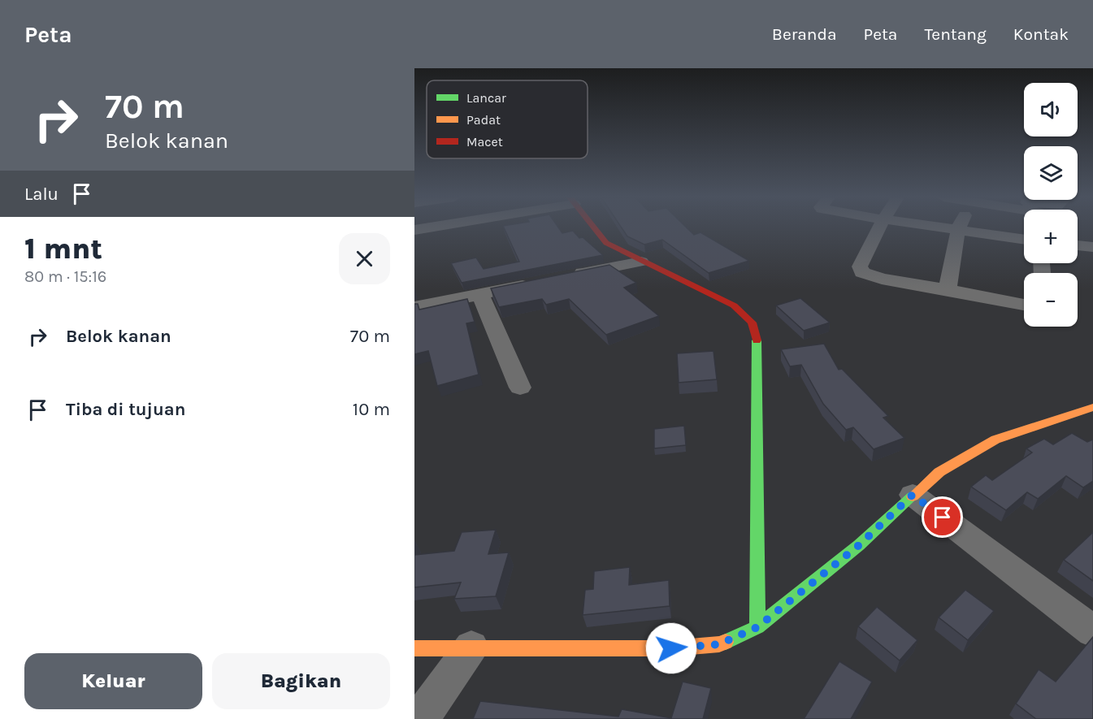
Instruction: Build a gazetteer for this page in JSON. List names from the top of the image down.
{
  "legend": ["Lancar", "Padat", "Macet"],
  "page": {
    "header": "Peta",
    "nav": [
      "Beranda",
      "Peta",
      "Tentang",
      "Kontak"
    ],
    "turn": ["70 m", "Belok kanan"],
    "map_buttons": ["+", "−"],
    "then": "Lalu",
    "heading": ["1 mnt", "80 m · 15:16"],
    "list": [
      {
        "name": "Belok kanan",
        "value": "70 m"
      },
      {
        "name": "Tiba di tujuan",
        "value": "10 m"
      }
    ],
    "buttons": ["Keluar", "Bagikan"]
  }
}
